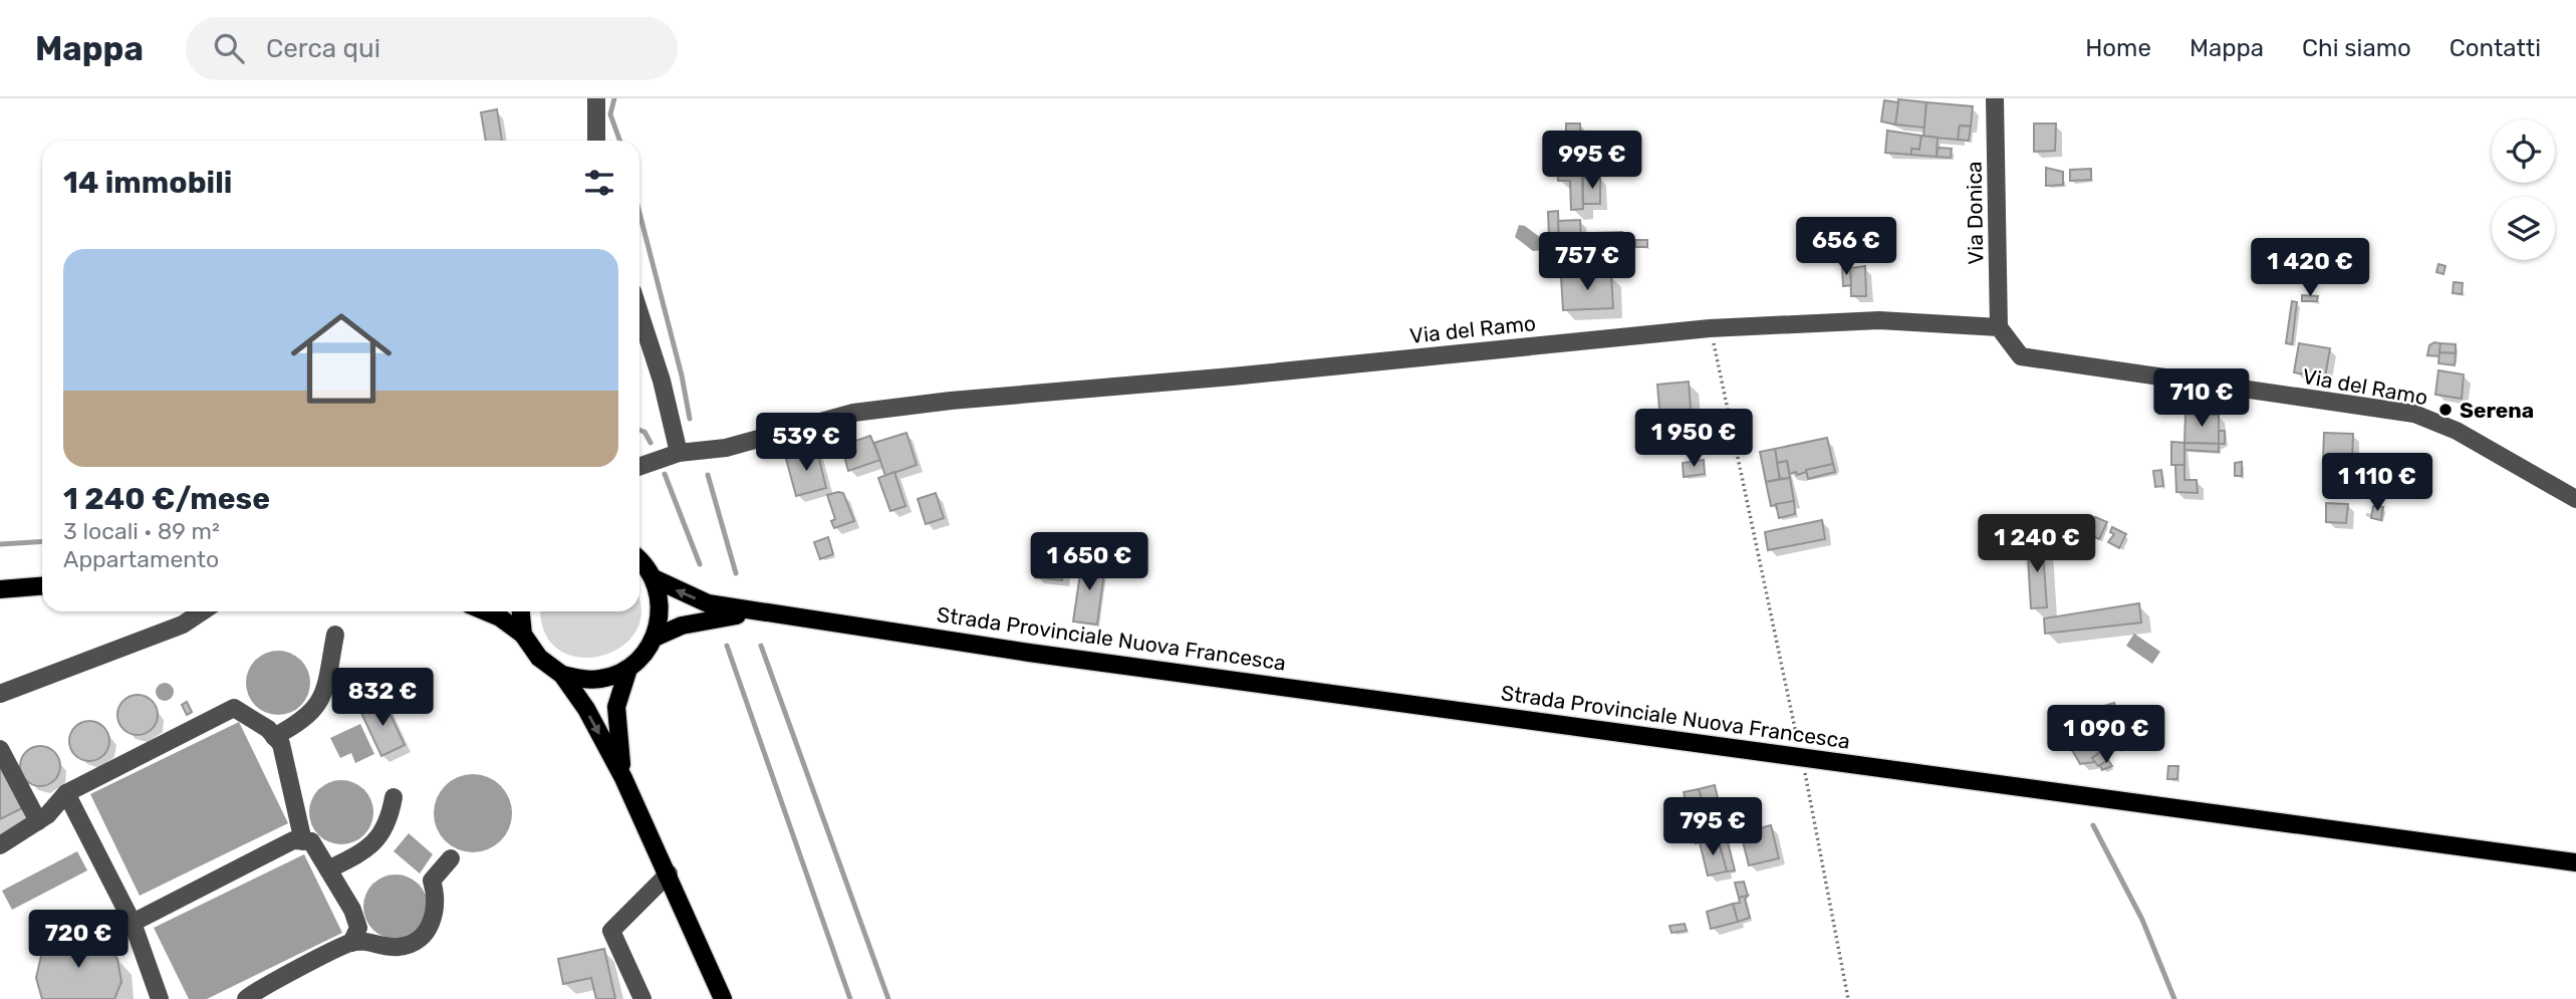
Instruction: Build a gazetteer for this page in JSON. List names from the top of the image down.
{
  "streets": {
    "main road": ["Strada Provinciale Nuova Francesca"],
    "street": ["Via Donica", "Via del Ramo"]
  },
  "crossings": [
    ["Via Donica", "Via del Ramo"]
  ],
  "places": ["Serena"],
  "page": {
    "header": "Mappa",
    "search": "Cerca qui",
    "nav": [
      "Home",
      "Mappa",
      "Chi siamo",
      "Contatti"
    ],
    "price": [
      "995 €",
      "656 €",
      "757 €",
      "1 420 €",
      "710 €",
      "1 950 €",
      "539 €",
      "1 110 €",
      "1 240 €",
      "1 650 €",
      "832 €",
      "1 090 €",
      "795 €",
      "720 €"
    ],
    "heading": "14 immobili",
    "list": [
      {
        "name": "1 240 €/mese",
        "note": "3 locali · 89 m² · Appartamento"
      }
    ]
  }
}
